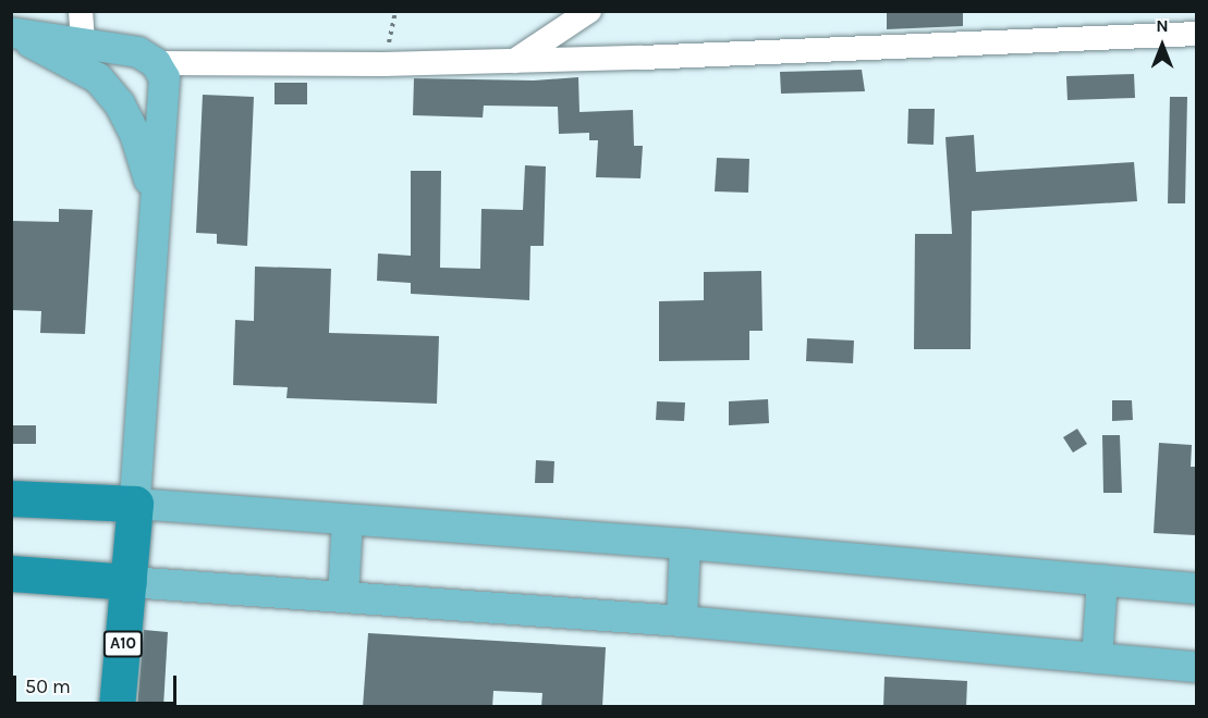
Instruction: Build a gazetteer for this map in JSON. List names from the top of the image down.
{
  "streets": {
    "highway": ["A10"]
  },
  "scale_bar": "50 m",
  "north": "top"
}
